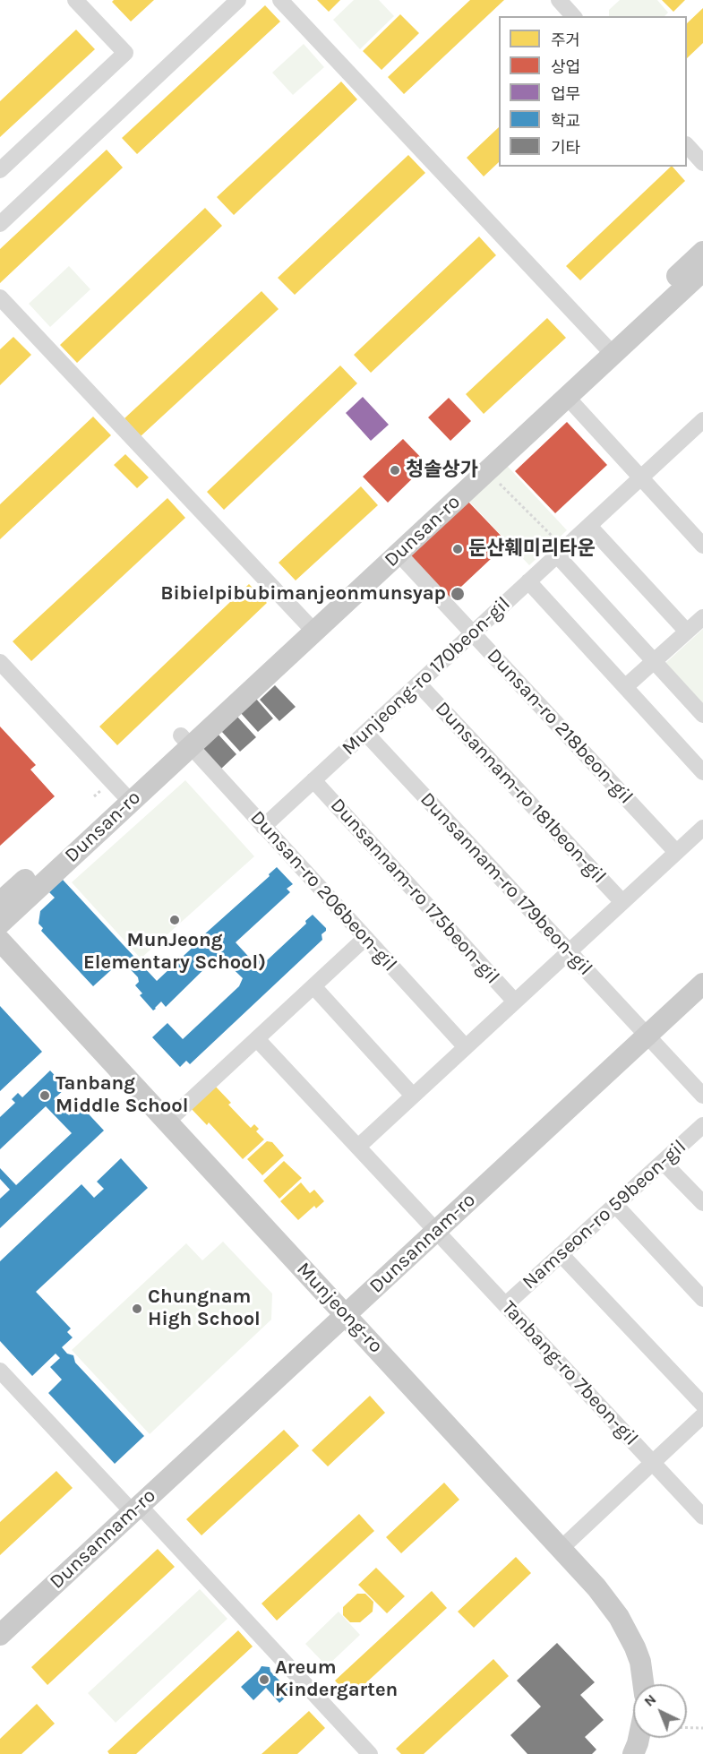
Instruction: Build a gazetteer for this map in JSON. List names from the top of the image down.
{
  "streets": {
    "main road": ["Dunsan-ro", "Dunsannam-ro", "Munjeong-ro"],
    "street": [
      "Munjeong-ro 170beon-gil",
      "Dunsan-ro 218beon-gil",
      "Dunsannam-ro 181beon-gil",
      "Dunsannam-ro 179beon-gil",
      "Dunsan-ro 206beon-gil",
      "Dunsannam-ro 175beon-gil",
      "Namseon-ro 59beon-gil",
      "Tanbang-ro 7beon-gil"
    ]
  },
  "crossings": [
    ["Dunsan-ro", "Dunsan-ro 218beon-gil"],
    ["Dunsan-ro", "Dunsan-ro 206beon-gil"],
    ["Munjeong-ro 170beon-gil", "Dunsan-ro 218beon-gil"],
    ["Munjeong-ro 170beon-gil", "Dunsannam-ro 181beon-gil"],
    ["Munjeong-ro 170beon-gil", "Dunsannam-ro 179beon-gil"],
    ["Munjeong-ro 170beon-gil", "Dunsan-ro 206beon-gil"],
    ["Munjeong-ro 170beon-gil", "Dunsannam-ro 175beon-gil"],
    ["Dunsannam-ro 179beon-gil", "Dunsannam-ro"],
    ["Namseon-ro 59beon-gil", "Tanbang-ro 7beon-gil"],
    ["Dunsannam-ro", "Munjeong-ro"],
    ["Dunsannam-ro", "Tanbang-ro 7beon-gil"]
  ],
  "places": [
    "청솔상가",
    "둔산훼미리타운",
    "Bibielpibubimanjeonmunsyap",
    "MunJeong Elementary School)",
    "Tanbang Middle School",
    "Chungnam High School",
    "Areum Kindergarten"
  ],
  "legend": [
    "주거",
    "상업",
    "업무",
    "학교",
    "기타"
  ],
  "north": "top left"
}
